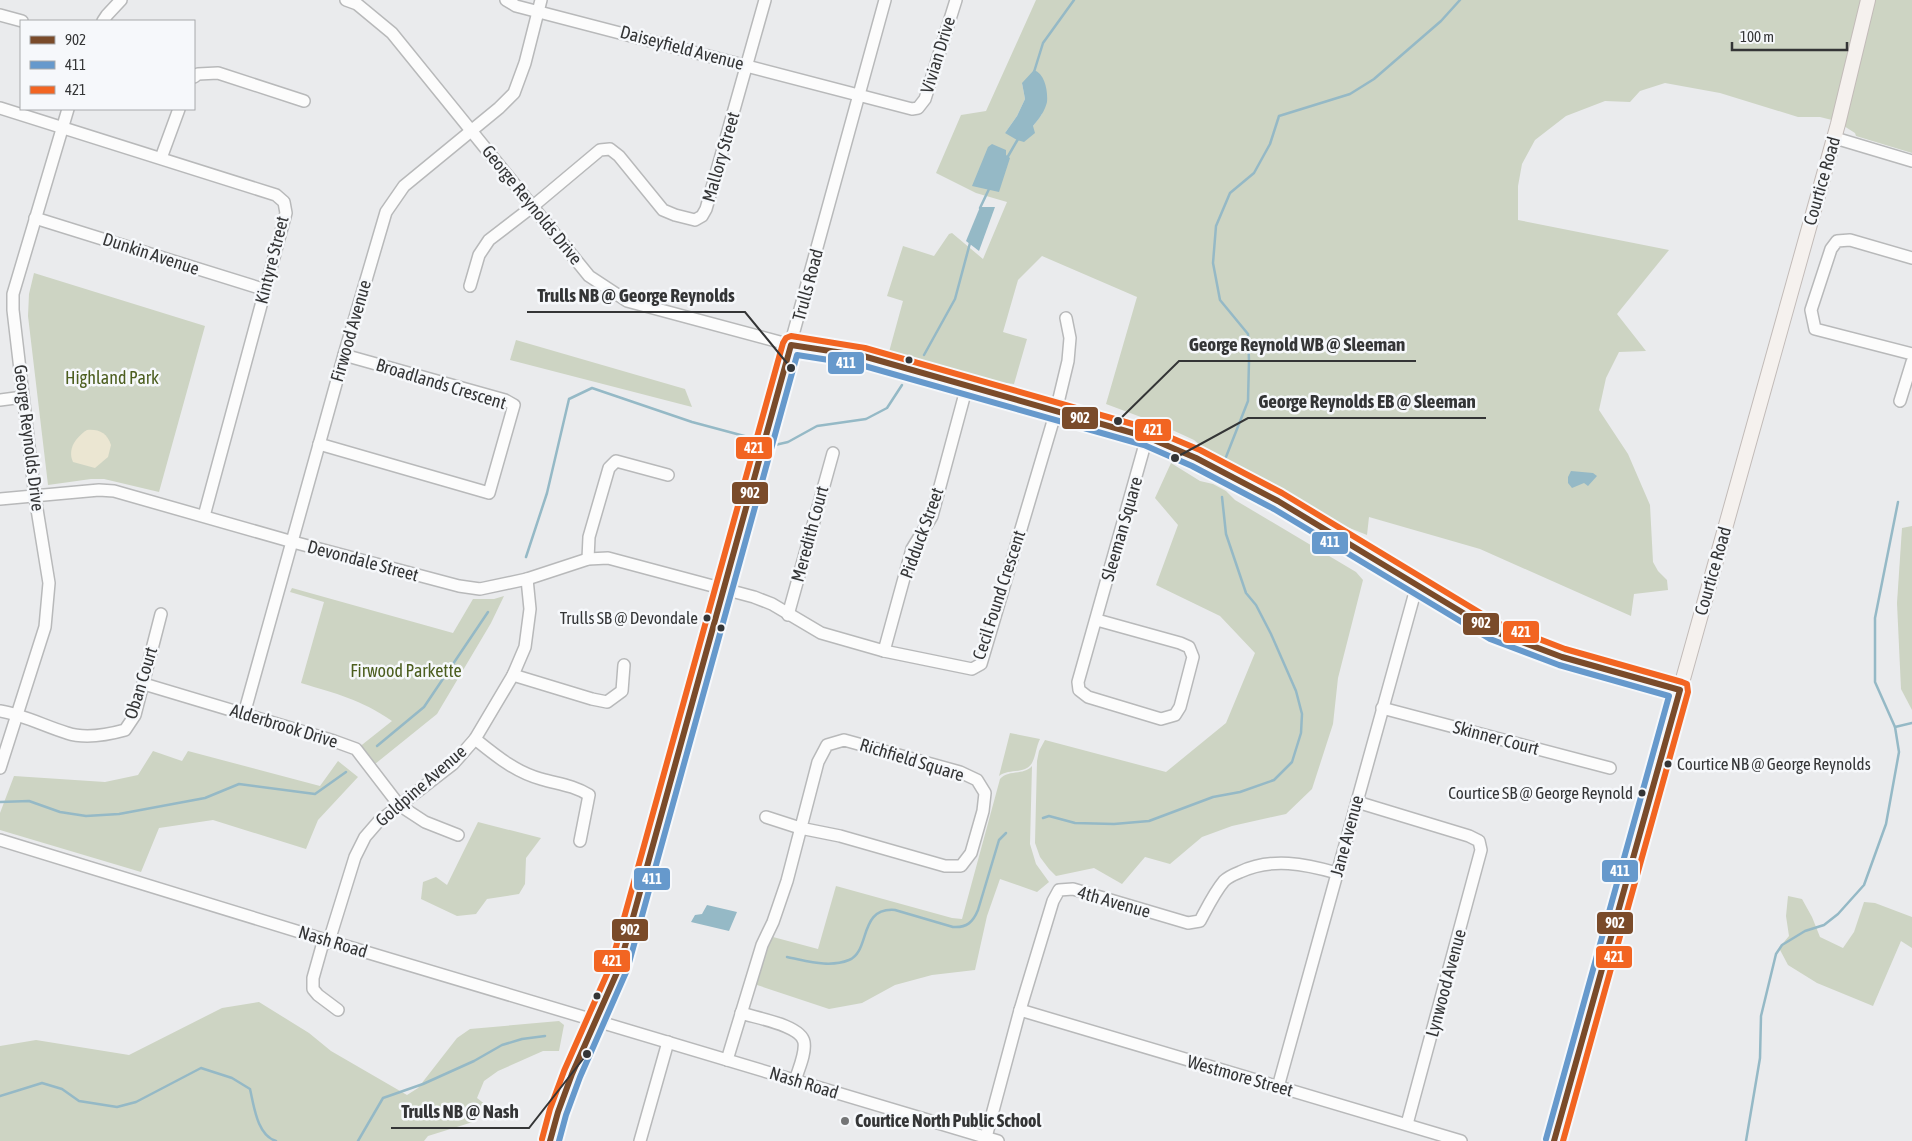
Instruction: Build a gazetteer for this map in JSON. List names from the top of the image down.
{
  "streets": {
    "main road": ["Courtice Road"],
    "street": [
      "Daiseyfield Avenue",
      "Vivian Drive",
      "Mallory Street",
      "George Reynolds Drive",
      "Dunkin Avenue",
      "Kintyre Street",
      "Trulls Road",
      "Firwood Avenue",
      "Broadlands Crescent",
      "Sleeman Square",
      "Pidduck Street",
      "Meredith Court",
      "Devondale Street",
      "Cecil Found Crescent",
      "Oban Court",
      "Alderbrook Drive",
      "Skinner Court",
      "Richfield Square",
      "Goldpine Avenue",
      "Jane Avenue",
      "4th Avenue",
      "Nash Road",
      "Lynwood Avenue",
      "Westmore Street"
    ]
  },
  "crossings": [
    ["Daiseyfield Avenue", "Vivian Drive"],
    ["Daiseyfield Avenue", "Mallory Street"],
    ["Daiseyfield Avenue", "Trulls Road"],
    ["Daiseyfield Avenue", "Firwood Avenue"],
    ["Vivian Drive", "Trulls Road"],
    ["Mallory Street", "George Reynolds Drive"],
    ["Courtice Road", "George Reynolds Drive"],
    ["George Reynolds Drive", "Dunkin Avenue"],
    ["George Reynolds Drive", "Kintyre Street"],
    ["George Reynolds Drive", "Trulls Road"],
    ["George Reynolds Drive", "Firwood Avenue"],
    ["George Reynolds Drive", "Sleeman Square"],
    ["George Reynolds Drive", "Pidduck Street"],
    ["George Reynolds Drive", "Devondale Street"],
    ["George Reynolds Drive", "Cecil Found Crescent"],
    ["George Reynolds Drive", "Oban Court"],
    ["George Reynolds Drive", "Jane Avenue"],
    ["Dunkin Avenue", "Kintyre Street"],
    ["Kintyre Street", "Devondale Street"],
    ["Trulls Road", "Devondale Street"],
    ["Trulls Road", "Cecil Found Crescent"],
    ["Trulls Road", "Nash Road"],
    ["Firwood Avenue", "Broadlands Crescent"],
    ["Firwood Avenue", "Devondale Street"],
    ["Firwood Avenue", "Alderbrook Drive"],
    ["Pidduck Street", "Cecil Found Crescent"],
    ["Meredith Court", "Cecil Found Crescent"],
    ["Devondale Street", "Cecil Found Crescent"],
    ["Devondale Street", "Goldpine Avenue"],
    ["Oban Court", "Alderbrook Drive"],
    ["Alderbrook Drive", "Goldpine Avenue"],
    ["Skinner Court", "Jane Avenue"],
    ["Richfield Square", "Nash Road"],
    ["Goldpine Avenue", "Nash Road"],
    ["Jane Avenue", "4th Avenue"],
    ["Jane Avenue", "Lynwood Avenue"],
    ["Jane Avenue", "Westmore Street"],
    ["4th Avenue", "Nash Road"],
    ["4th Avenue", "Westmore Street"],
    ["Lynwood Avenue", "Westmore Street"]
  ],
  "parks": ["Highland Park", "Firwood Parkette"],
  "places": [
    "Trulls NB @ George Reynolds",
    "George Reynold WB @ Sleeman",
    "George Reynolds EB @ Sleeman",
    "Trulls SB @ Devondale",
    "Courtice NB @ George Reynolds",
    "Courtice SB @ George Reynold",
    "Trulls NB @ Nash",
    "Courtice North Public School"
  ],
  "lines": ["transit line 421", "transit line 902", "transit line 411"],
  "legend": ["902", "411", "421"],
  "scale_bar": "100 m"
}
